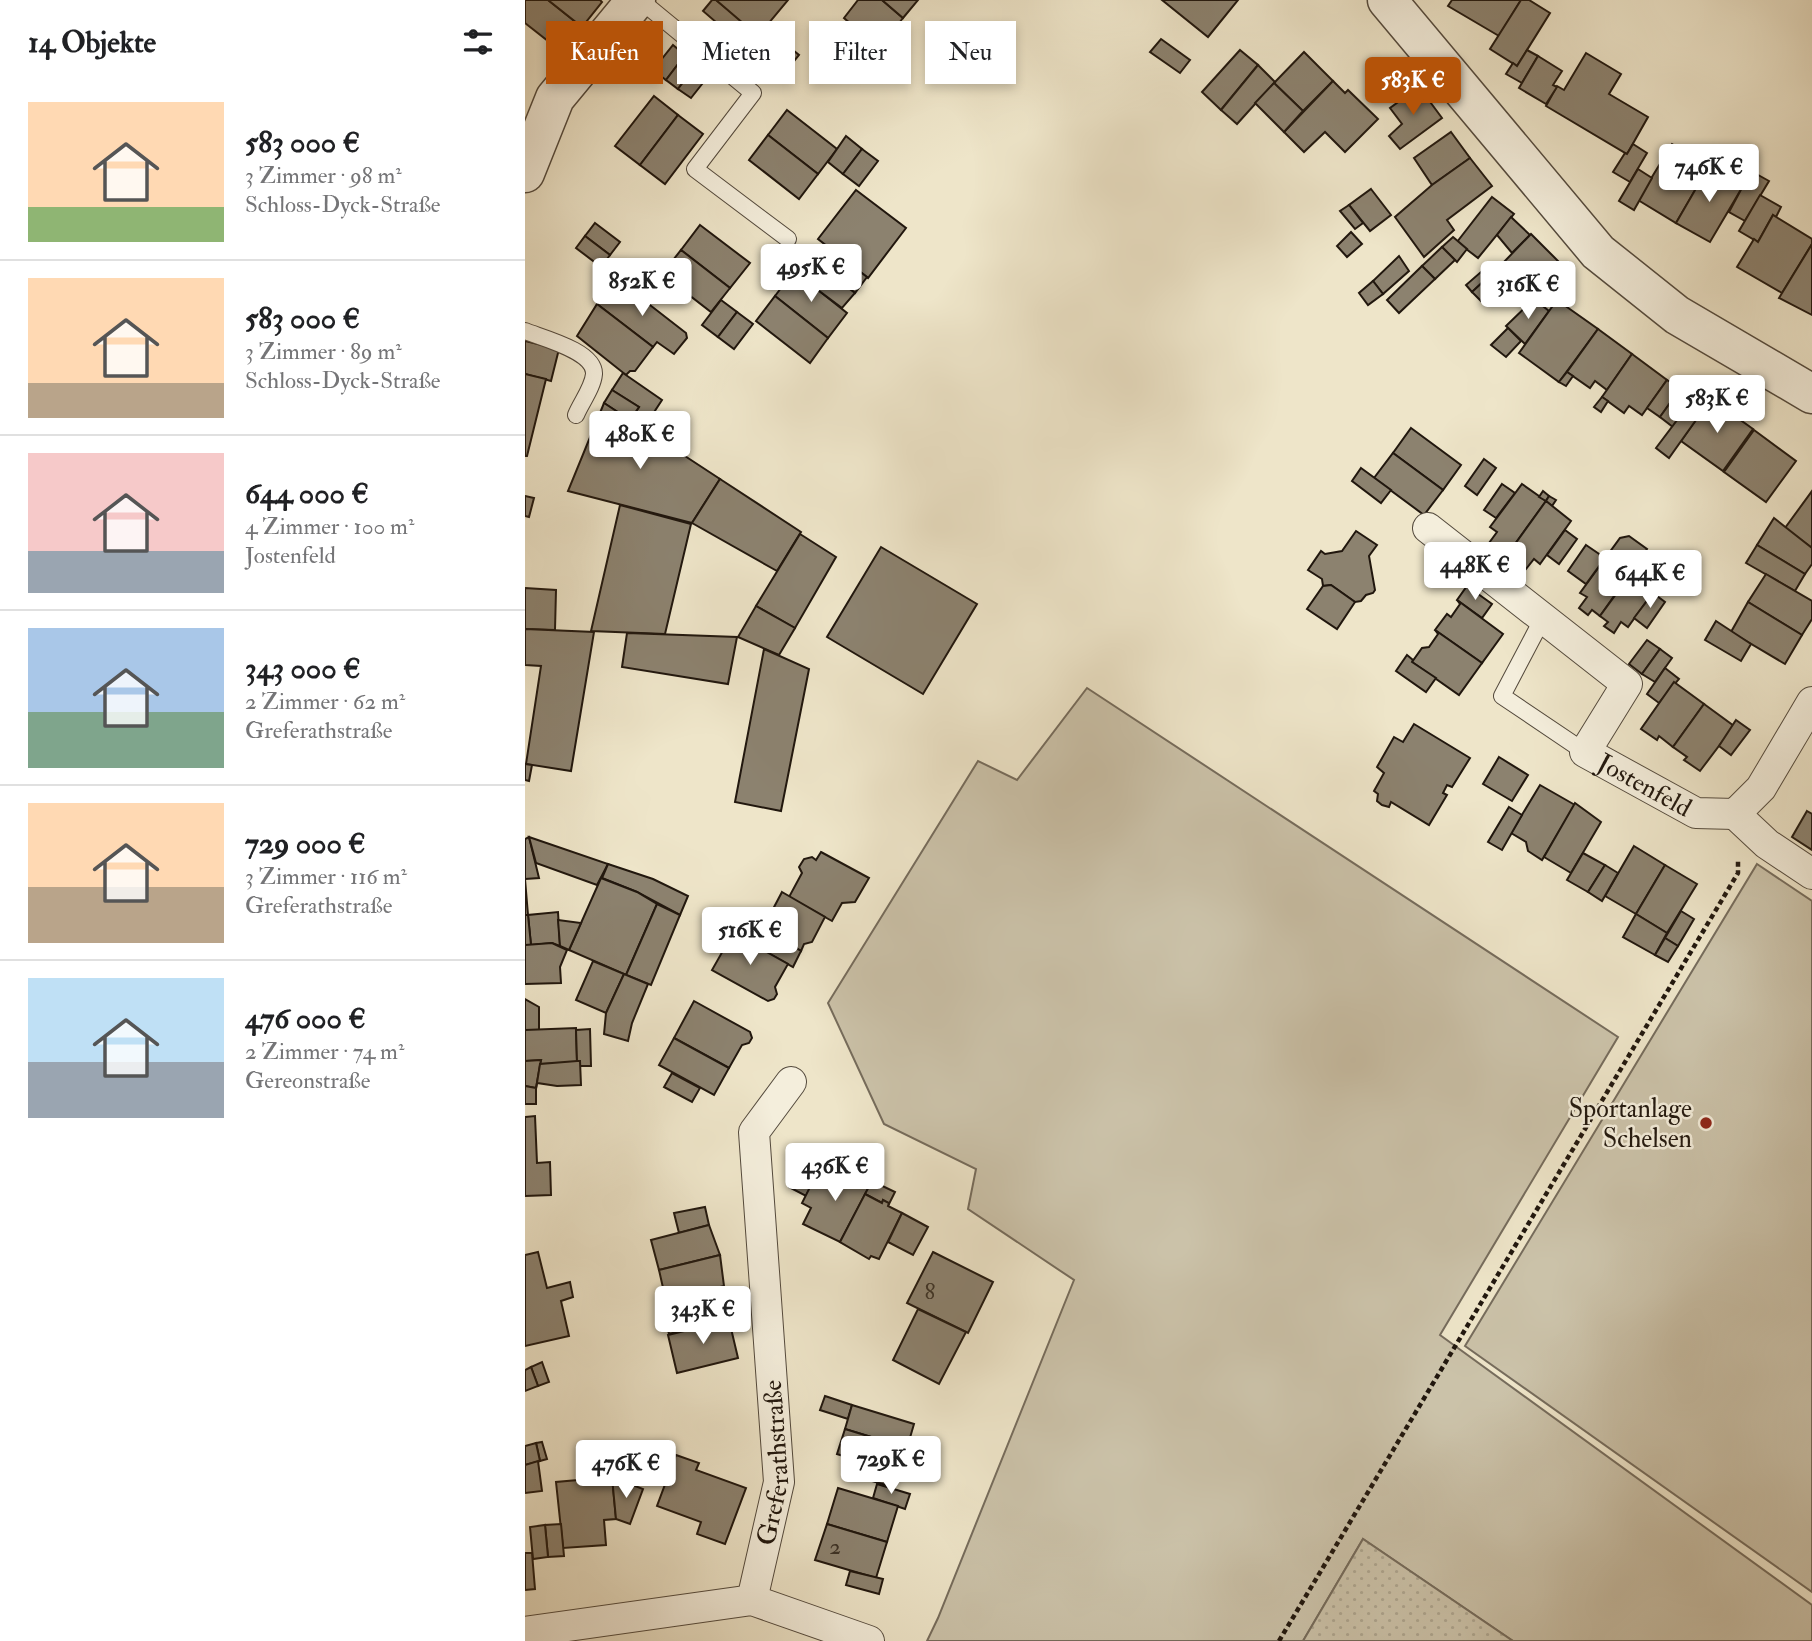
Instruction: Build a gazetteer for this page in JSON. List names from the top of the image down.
{
  "streets": {
    "street": ["Jostenfeld", "Greferathstraße"]
  },
  "places": ["Sportanlage Schelsen"],
  "house_numbers": ["8", "2"],
  "page": {
    "heading": "14 Objekte",
    "chip": [
      "Kaufen",
      "Mieten",
      "Filter",
      "Neu"
    ],
    "price": [
      "583K €",
      "746K €",
      "495K €",
      "852K €",
      "316K €",
      "583K €",
      "480K €",
      "448K €",
      "644K €",
      "516K €",
      "436K €",
      "343K €",
      "729K €",
      "476K €"
    ],
    "list": [
      {
        "name": "583 000 €",
        "note": "3 Zimmer · 98 m² · Schloss-Dyck-Straße"
      },
      {
        "name": "583 000 €",
        "note": "3 Zimmer · 89 m² · Schloss-Dyck-Straße"
      },
      {
        "name": "644 000 €",
        "note": "4 Zimmer · 100 m² · Jostenfeld"
      },
      {
        "name": "343 000 €",
        "note": "2 Zimmer · 62 m² · Greferathstraße"
      },
      {
        "name": "729 000 €",
        "note": "3 Zimmer · 116 m² · Greferathstraße"
      },
      {
        "name": "476 000 €",
        "note": "2 Zimmer · 74 m² · Gereonstraße"
      }
    ]
  }
}
